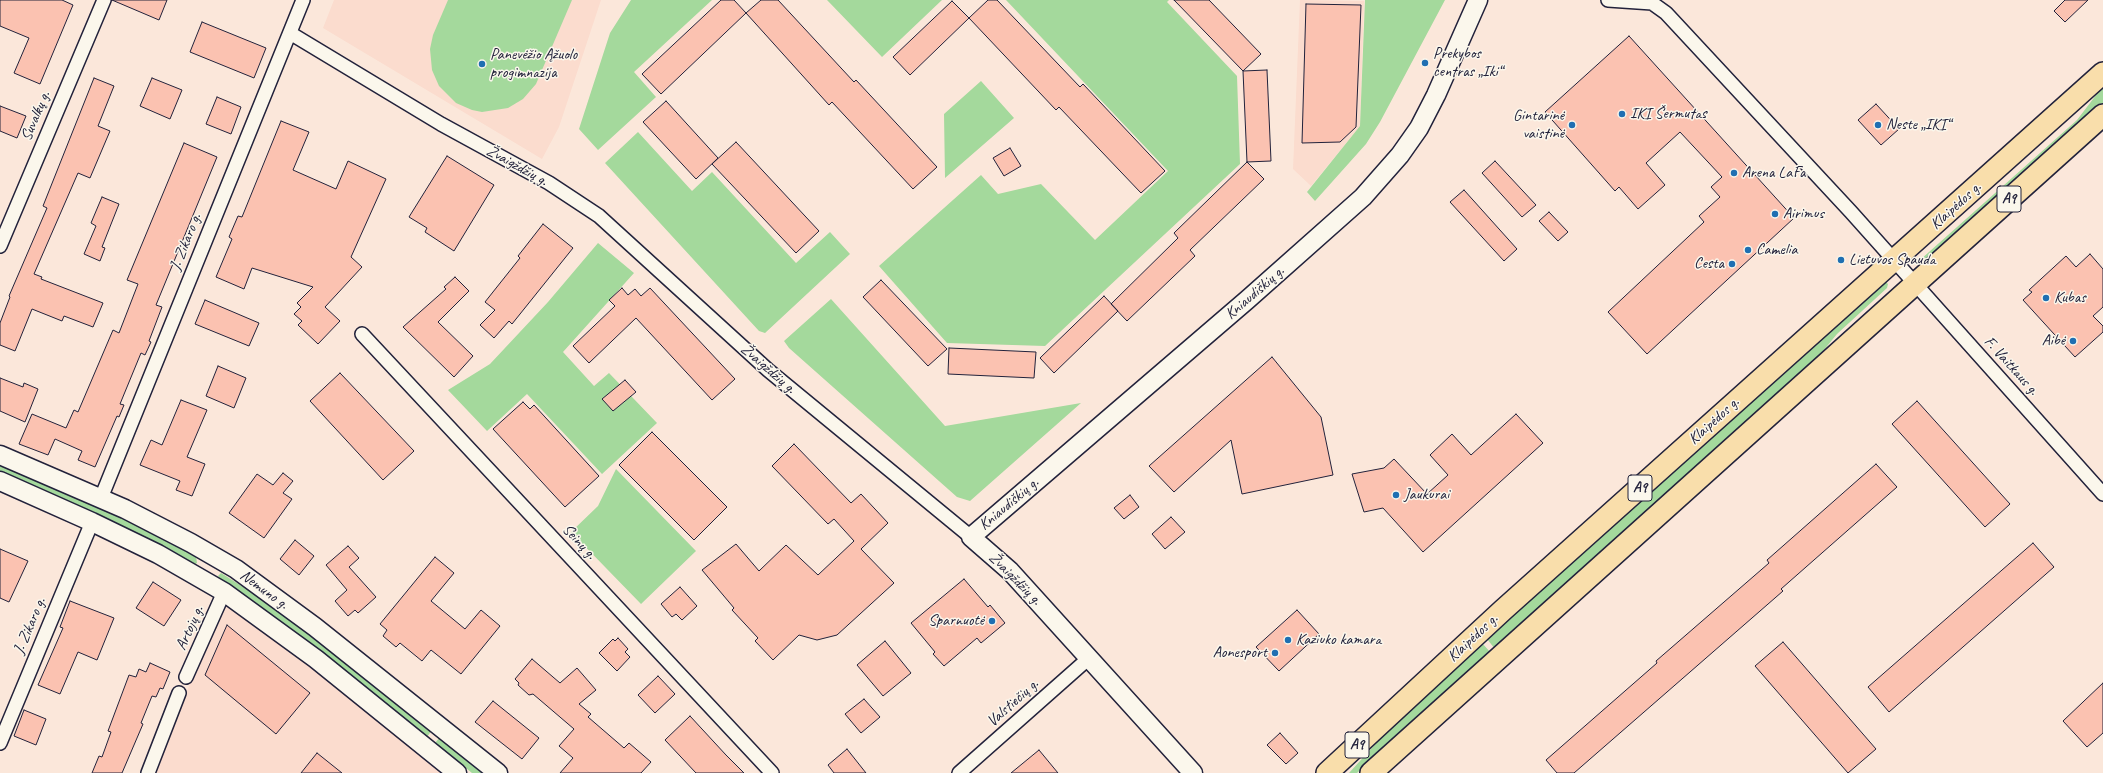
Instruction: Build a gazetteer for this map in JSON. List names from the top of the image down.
{
  "streets": {
    "highway": ["A9", "Klaipėdos g."],
    "main road": ["Žvaigždžių g.", "Kniaudiškių g.", "Nemuno g."],
    "street": [
      "Suvalkų g.",
      "J. Zikaro g.",
      "F. Vaitkaus g.",
      "Seinų g.",
      "Artojų g.",
      "Valstiečių g."
    ]
  },
  "crossings": [
    ["Žvaigždžių g.", "J. Zikaro g."],
    ["Žvaigždžių g.", "Kniaudiškių g."],
    ["Žvaigždžių g.", "Valstiečių g."],
    ["Klaipėdos g.", "F. Vaitkaus g."],
    ["J. Zikaro g.", "Nemuno g."],
    ["Nemuno g.", "Artojų g."]
  ],
  "places": [
    "Prekybos centras „Iki“",
    "Panevėžio Ąžuolo progimnazija",
    "IKI Šermutas",
    "Gintarinė vaistinė",
    "Neste „IKI“",
    "Arena LaFa",
    "Airimus",
    "Camelia",
    "Lietuvos Spauda",
    "Cesta",
    "Kubas",
    "Aibė",
    "Jaukurai",
    "Sparnuotė",
    "Kaziuko kamara",
    "Aonesport"
  ]
}
